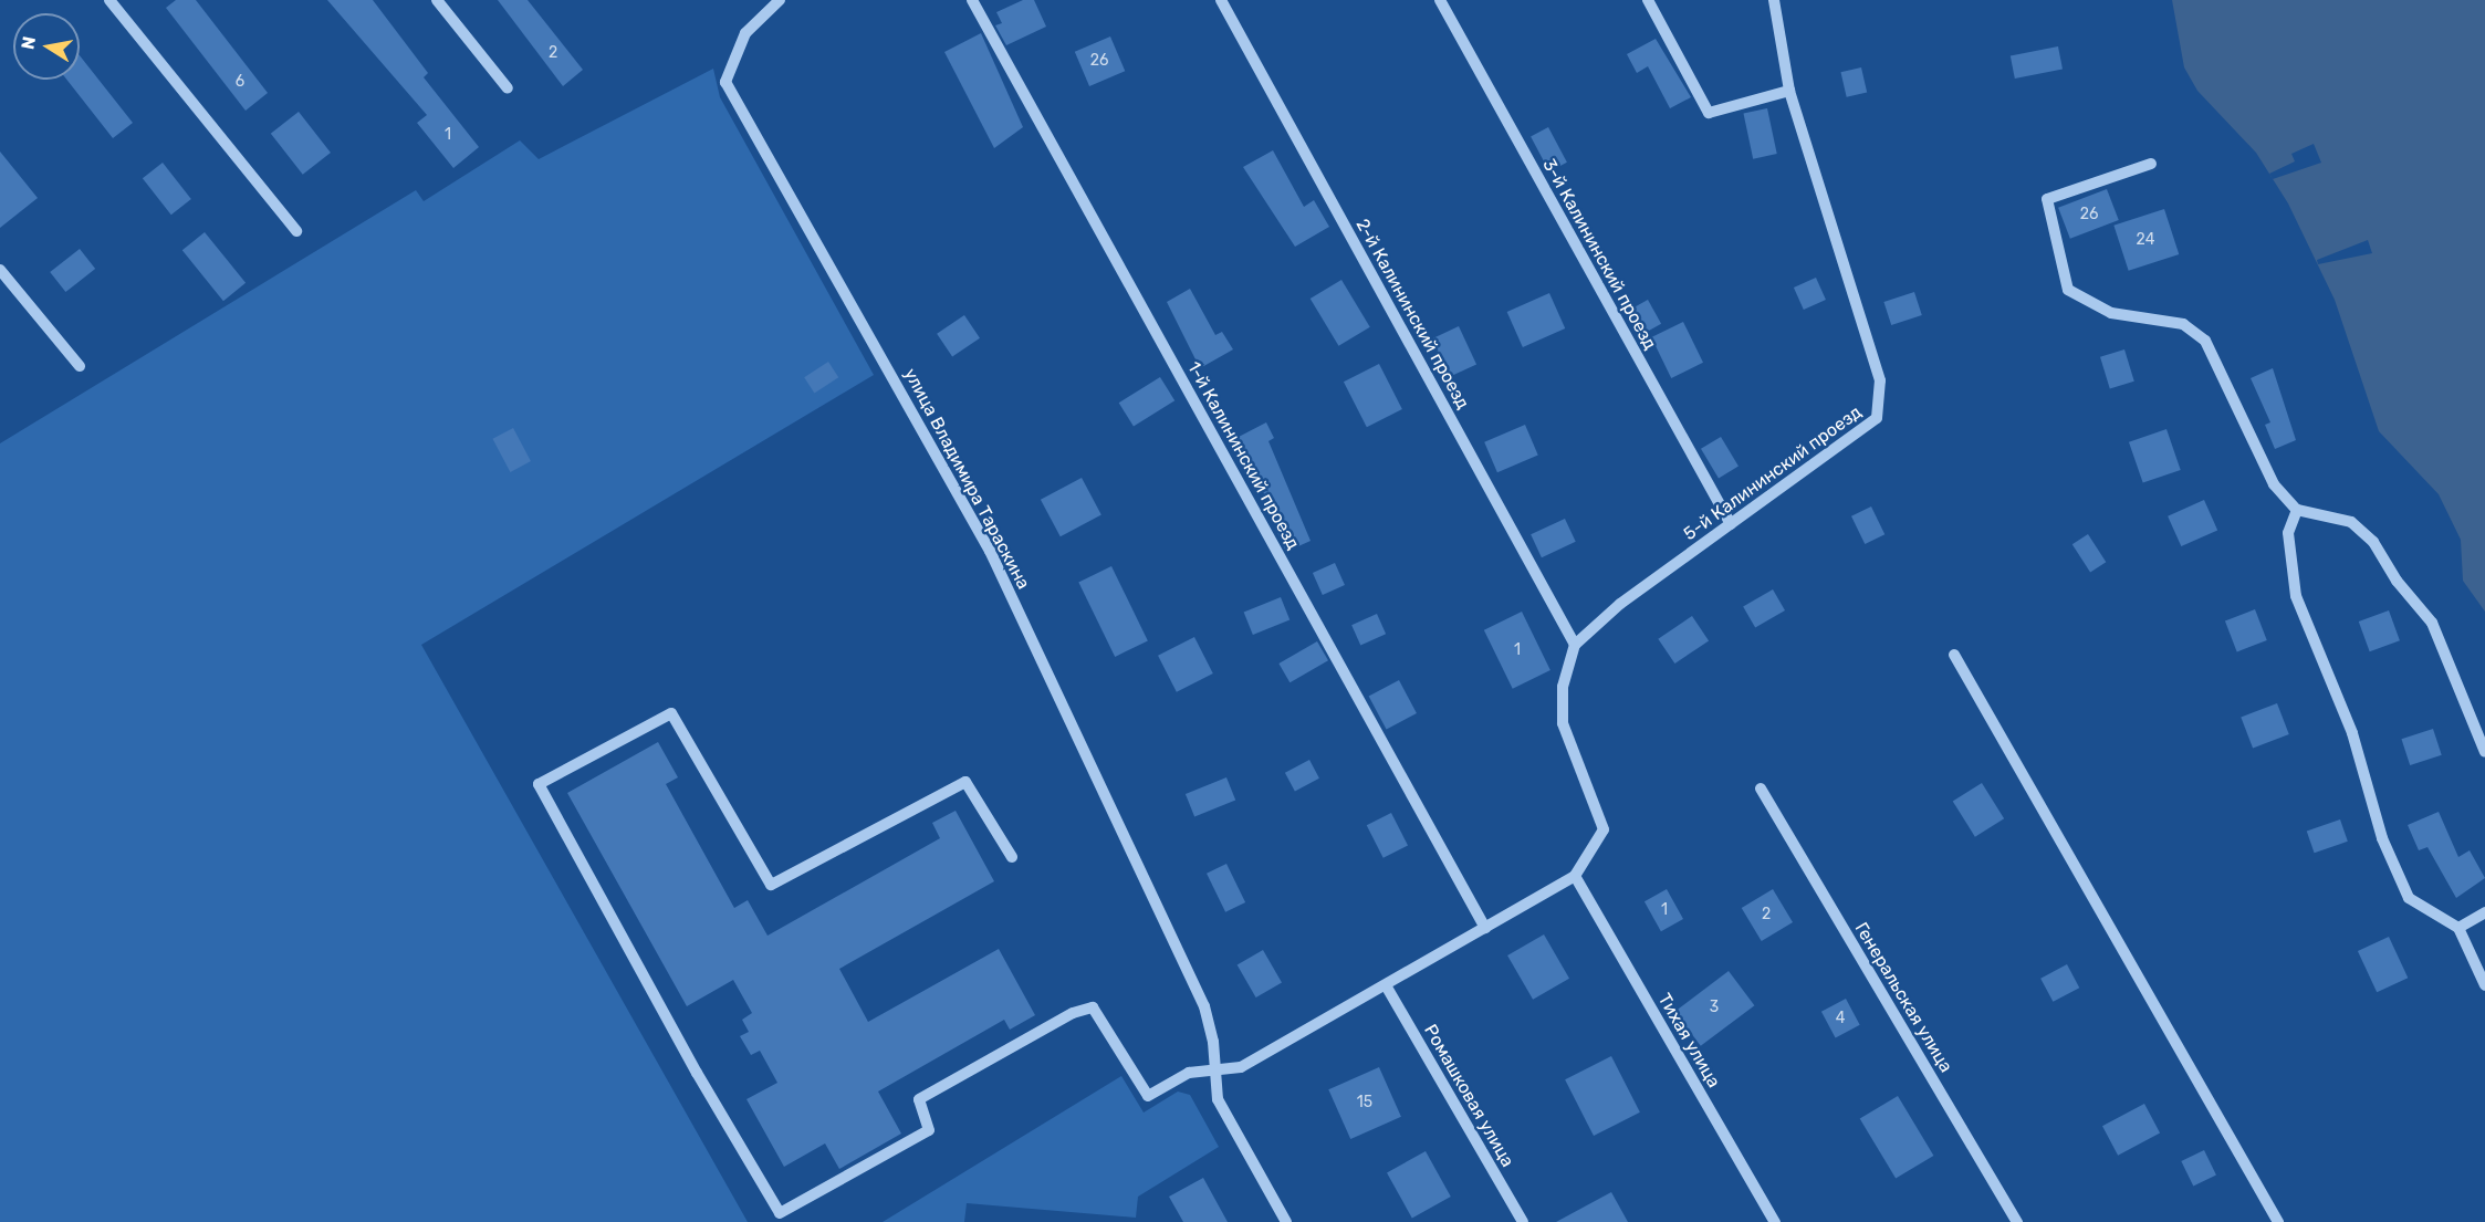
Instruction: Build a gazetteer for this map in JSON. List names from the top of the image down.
{
  "streets": {
    "street": [
      "3-й Калининский проезд",
      "2-й Калининский проезд",
      "1-й Калининский проезд",
      "5-й Калининский проезд",
      "улица Владимира Тараскина",
      "Генеральская улица",
      "Тихая улица",
      "Ромашковая улица"
    ]
  },
  "crossings": [
    ["3-й Калининский проезд", "5-й Калининский проезд"],
    ["2-й Калининский проезд", "5-й Калининский проезд"]
  ],
  "house_numbers": [
    "2",
    "26",
    "6",
    "1",
    "26",
    "24",
    "1",
    "1",
    "2",
    "3",
    "4",
    "15"
  ],
  "north": "left"
}
